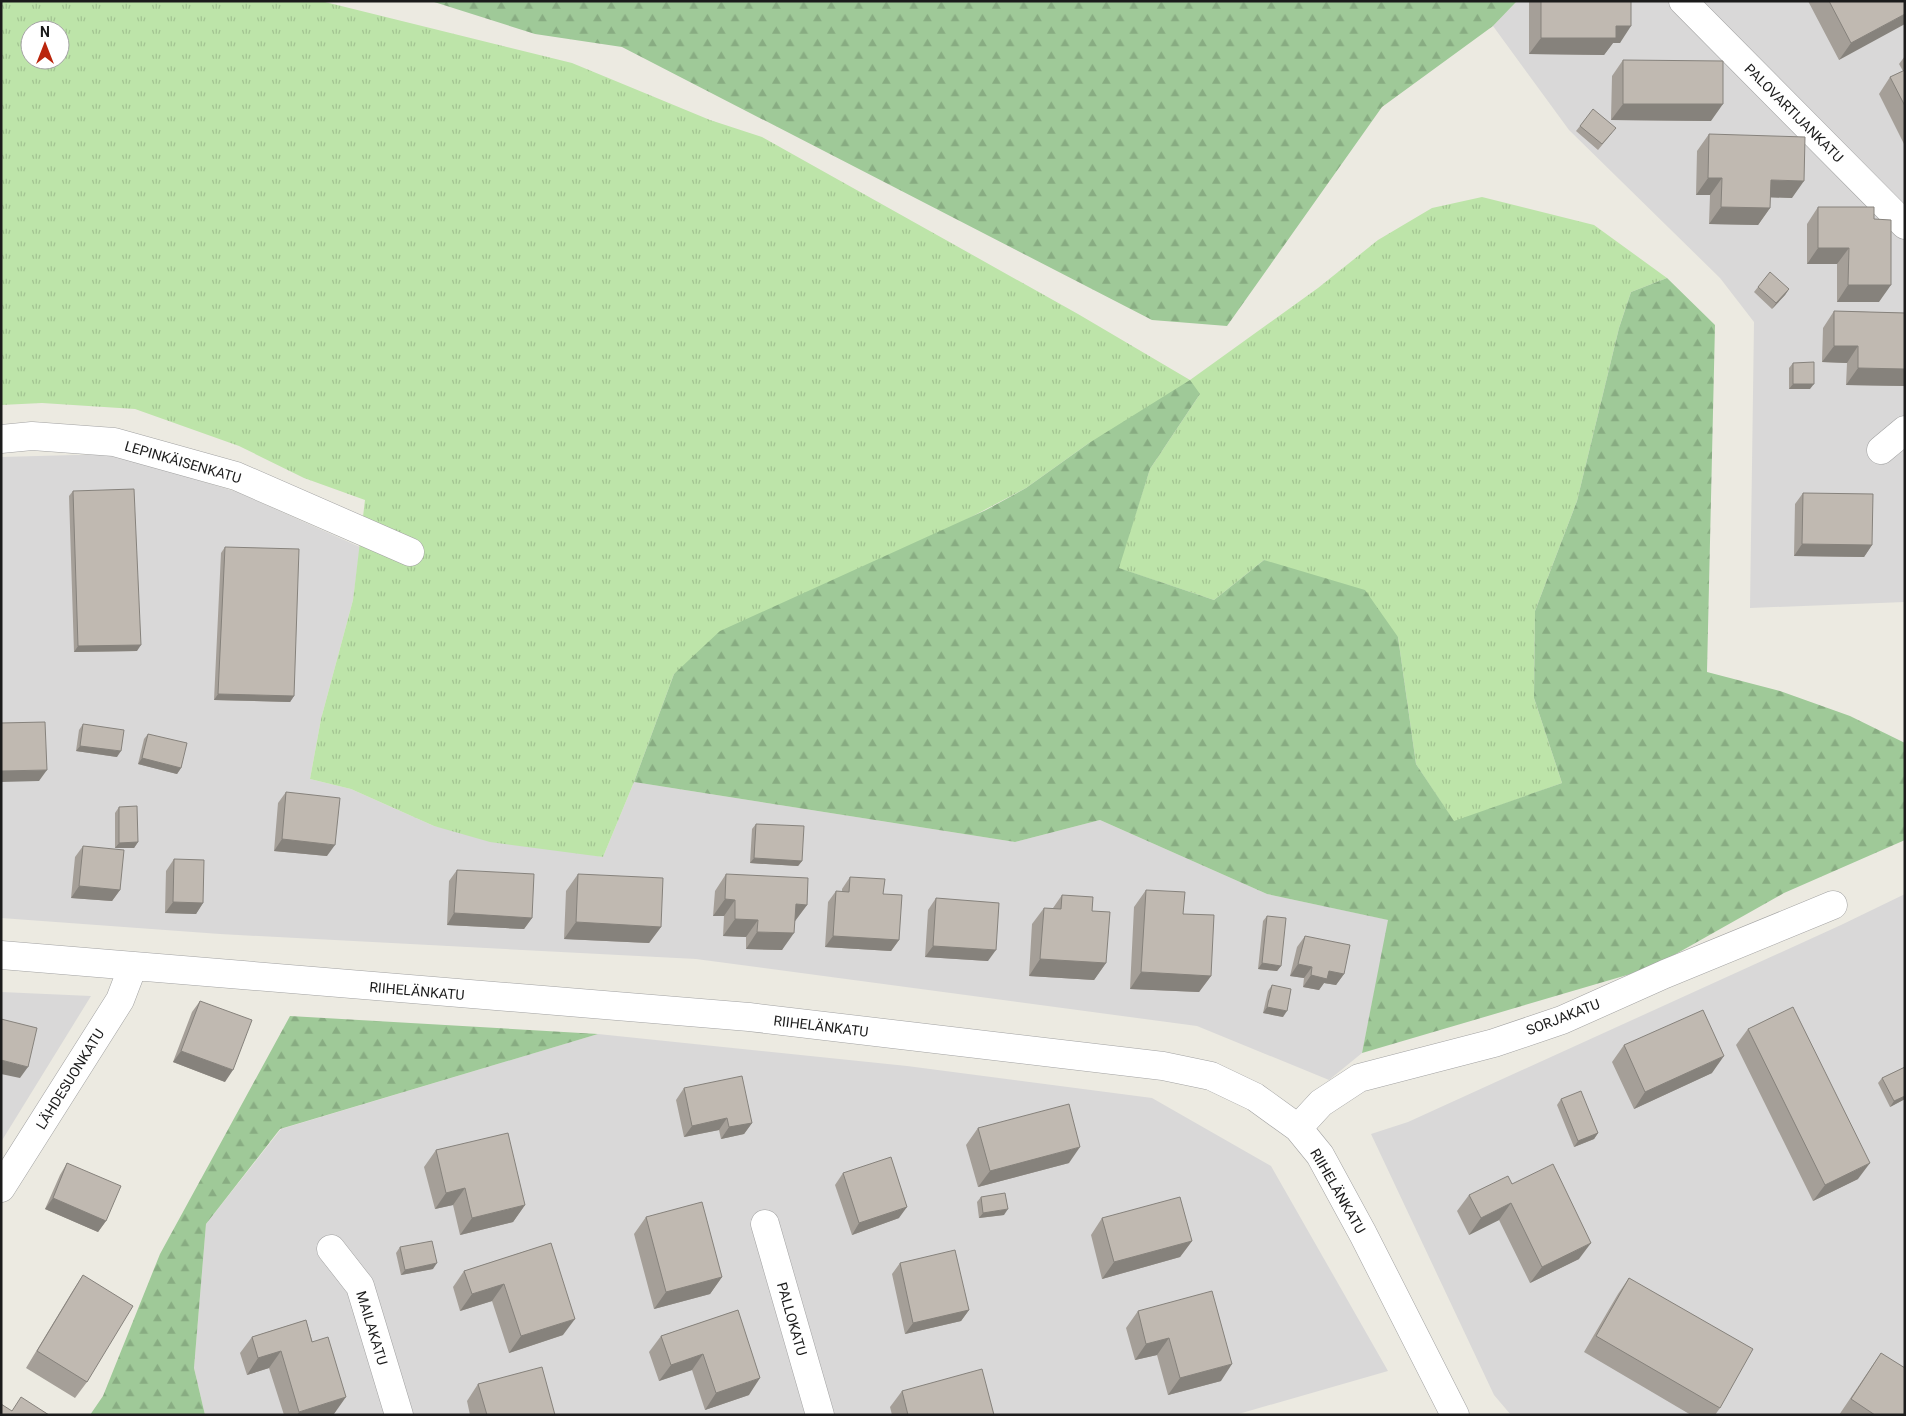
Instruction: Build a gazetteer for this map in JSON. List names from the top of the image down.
{
  "streets": {
    "street": [
      "PALOVARTIJANKATU",
      "LEPINKÄISENKATU",
      "RIIHELÄNKATU",
      "SORJAKATU",
      "LÄHDESUONKATU",
      "PALLOKATU",
      "MAILAKATU"
    ]
  },
  "crossings": [
    ["RIIHELÄNKATU", "SORJAKATU"],
    ["RIIHELÄNKATU", "LÄHDESUONKATU"]
  ],
  "north": "top"
}
